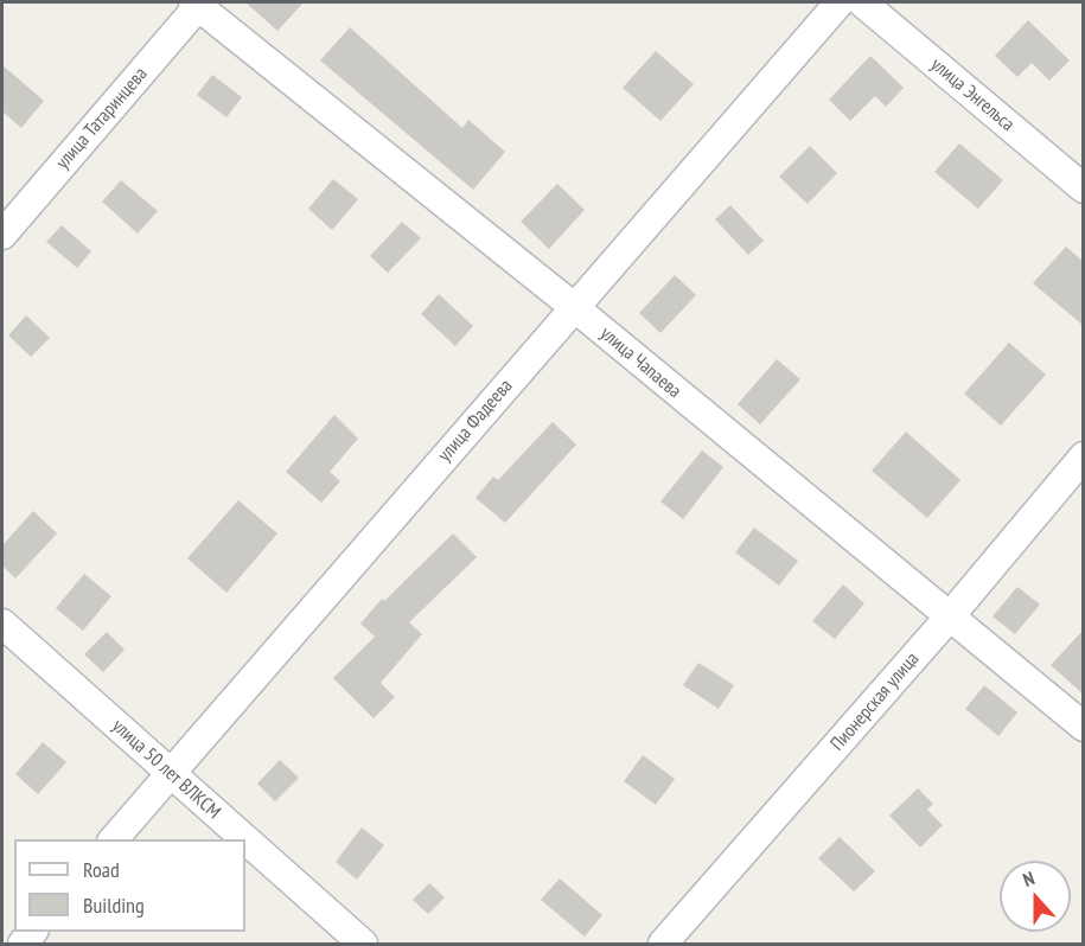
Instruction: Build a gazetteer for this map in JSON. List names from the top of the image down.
{
  "streets": {
    "street": [
      "улица Энгельса",
      "улица Татаринцева",
      "улица Чапаева",
      "улица Фадеева",
      "Пионерская улица",
      "улица 50 лет ВЛКСМ"
    ]
  },
  "crossings": [
    ["улица Татаринцева", "улица Чапаева"],
    ["улица Чапаева", "улица Фадеева"],
    ["улица Чапаева", "Пионерская улица"],
    ["улица Фадеева", "улица 50 лет ВЛКСМ"]
  ],
  "legend": ["Road", "Building"],
  "north": "top"
}
